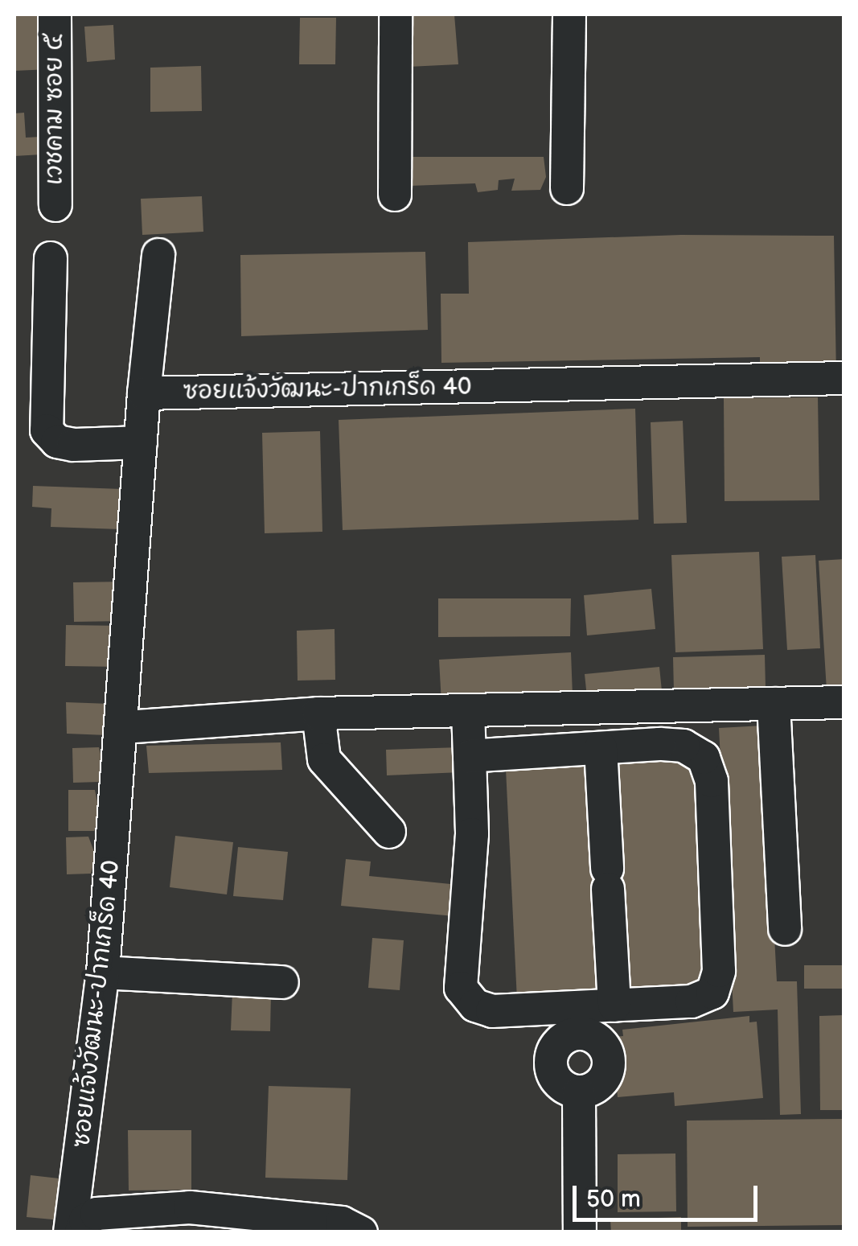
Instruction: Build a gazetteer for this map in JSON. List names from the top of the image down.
{
  "streets": {
    "street": ["เวชคาม ซอย ๕", "ซอยแจ้งวัฒนะ-ปากเกร็ด 40"]
  },
  "scale_bar": "50 m"
}
